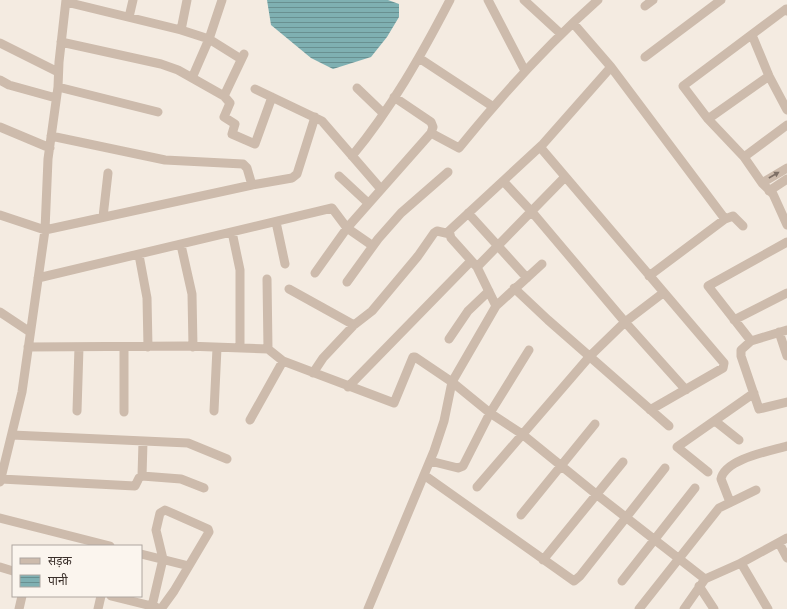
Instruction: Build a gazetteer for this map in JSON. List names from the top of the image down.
{
  "legend": ["सड़क", "पानी"]
}
